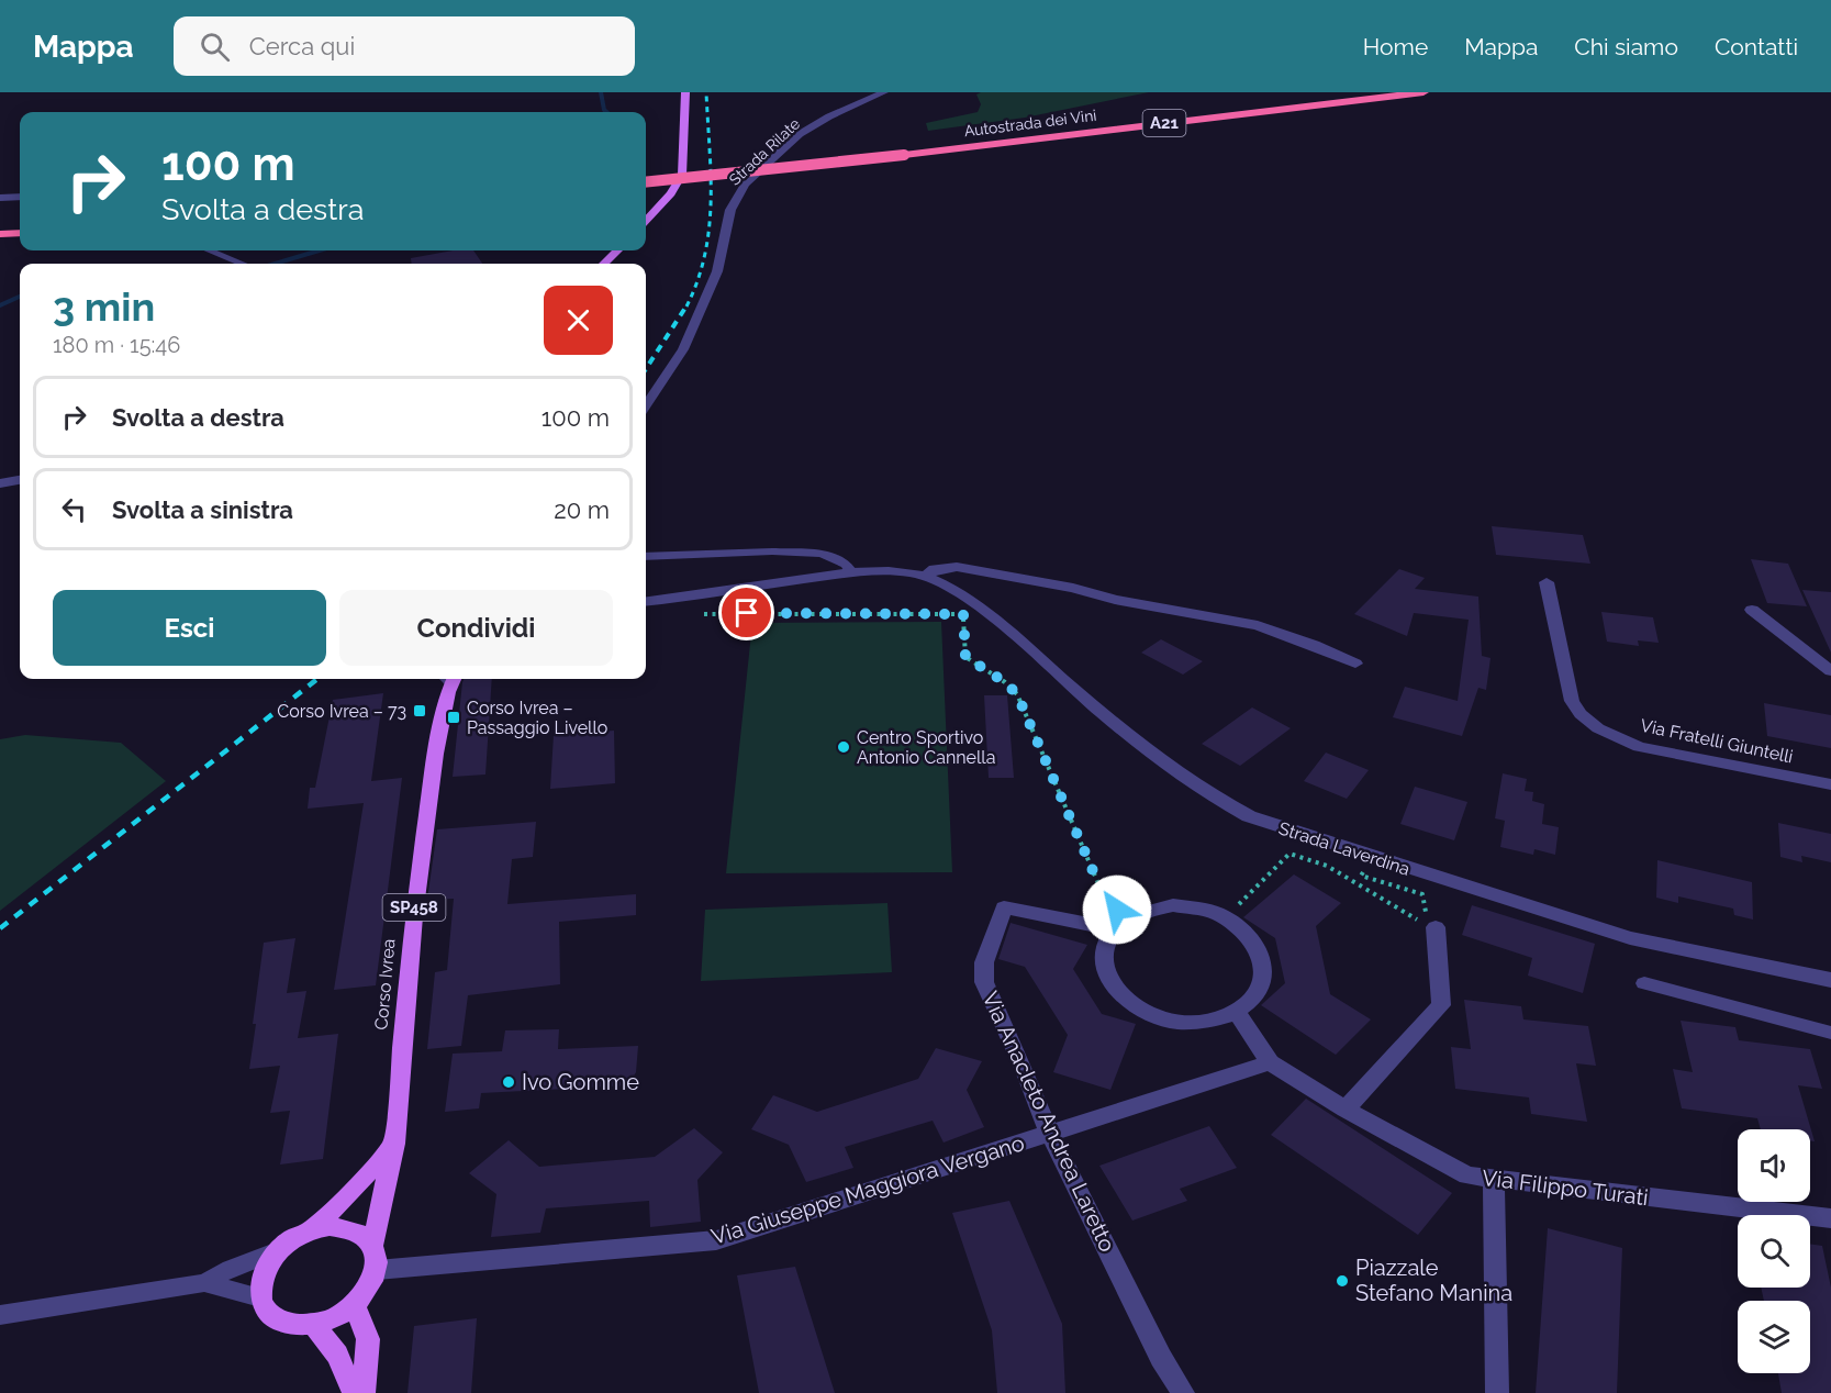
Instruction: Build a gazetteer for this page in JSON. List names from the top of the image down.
{
  "streets": {
    "highway": ["Autostrada dei Vini", "A21"],
    "main road": ["SP458", "Corso Ivrea"],
    "street": [
      "Strada Rilate",
      "Via Fratelli Giuntelli",
      "Strada Laverdina",
      "Via Anacleto Andrea Laretto",
      "Via Filippo Turati",
      "Via Giuseppe Maggiora Vergano"
    ]
  },
  "crossings": [
    ["Corso Ivrea", "Via Giuseppe Maggiora Vergano"],
    ["Via Anacleto Andrea Laretto", "Via Filippo Turati"],
    ["Via Anacleto Andrea Laretto", "Via Giuseppe Maggiora Vergano"],
    ["Via Filippo Turati", "Via Giuseppe Maggiora Vergano"]
  ],
  "places": {
    "transit": ["Corso Ivrea – 73", "Corso Ivrea – Passaggio Livello"],
    "other": ["Centro Sportivo Antonio Cannella", "Ivo Gomme", "Piazzale Stefano Manina"]
  },
  "page": {
    "header": "Mappa",
    "search": "Cerca qui",
    "nav": [
      "Home",
      "Mappa",
      "Chi siamo",
      "Contatti"
    ],
    "turn": ["100 m", "Svolta a destra"],
    "heading": ["3 min", "180 m · 15:46"],
    "list": [
      {
        "name": "Svolta a destra",
        "value": "100 m"
      },
      {
        "name": "Svolta a sinistra",
        "value": "20 m"
      }
    ],
    "buttons": ["Esci", "Condividi"]
  }
}
